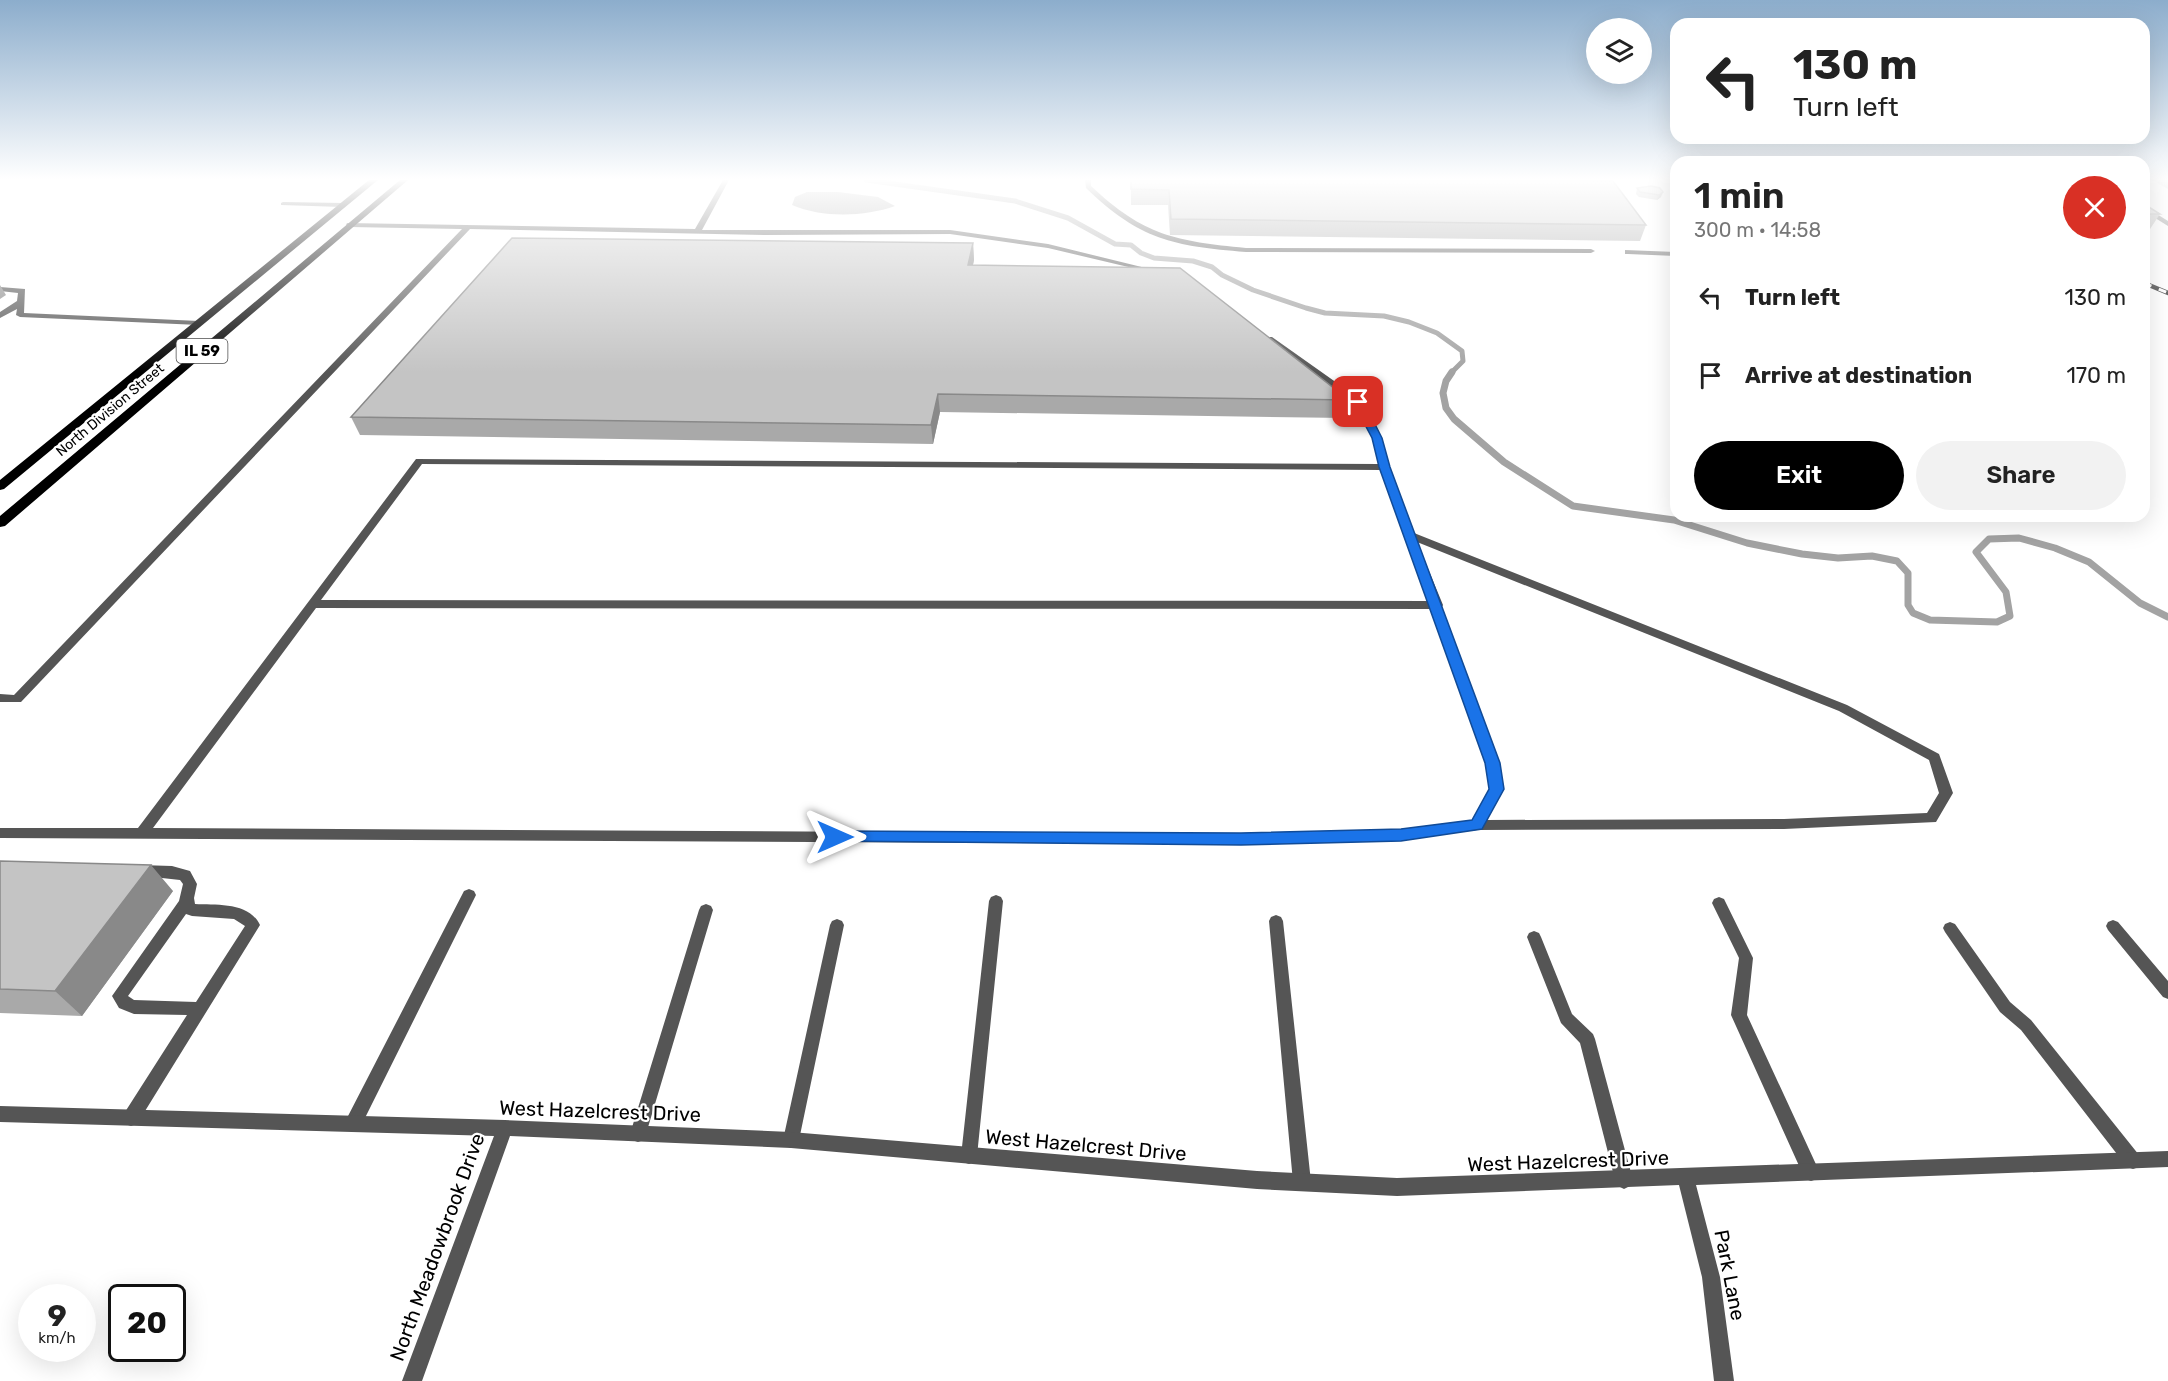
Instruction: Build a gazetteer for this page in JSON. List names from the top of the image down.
{
  "streets": {
    "main road": ["IL 59", "North Division Street"],
    "street": ["West Hazelcrest Drive", "North Meadowbrook Drive", "Park Lane"]
  },
  "crossings": [
    ["West Hazelcrest Drive", "North Meadowbrook Drive"],
    ["West Hazelcrest Drive", "Park Lane"]
  ],
  "page": {
    "turn": ["130 m", "Turn left"],
    "heading": ["1 min", "300 m · 14:58"],
    "list": [
      {
        "name": "Turn left",
        "value": "130 m"
      },
      {
        "name": "Arrive at destination",
        "value": "170 m"
      }
    ],
    "buttons": ["Exit", "Share"],
    "speed": "9 km/h",
    "limit": "20"
  }
}
